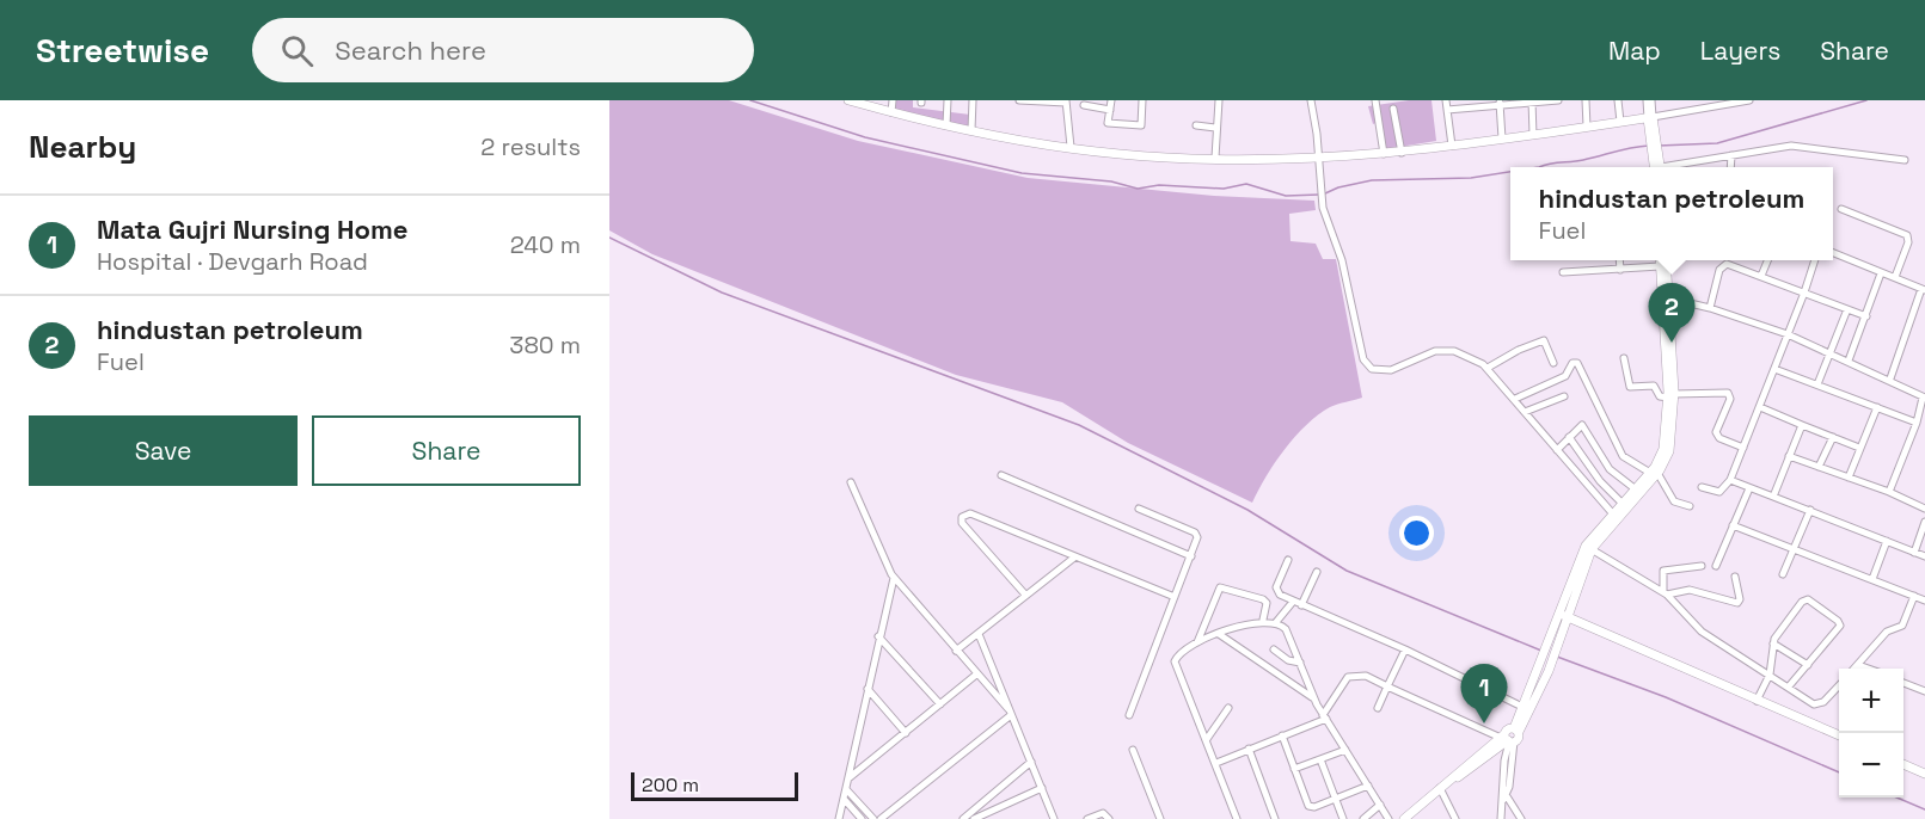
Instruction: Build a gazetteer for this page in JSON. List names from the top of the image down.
{
  "scale_bar": "200 m",
  "page": {
    "header": "Streetwise",
    "search": "Search here",
    "nav": ["Map", "Layers", "Share"],
    "heading": ["Nearby", "2 results"],
    "popup": ["hindustan petroleum", "Fuel"],
    "list": [
      {
        "mark": "1",
        "name": "Mata Gujri Nursing Home",
        "note": "Hospital · Devgarh Road",
        "value": "240 m"
      },
      {
        "mark": "2",
        "name": "hindustan petroleum",
        "note": "Fuel",
        "value": "380 m"
      }
    ],
    "pins": ["2", "1"],
    "buttons": ["Save", "Share"],
    "map_buttons": ["+", "−"],
    "scale": "200 m"
  }
}
